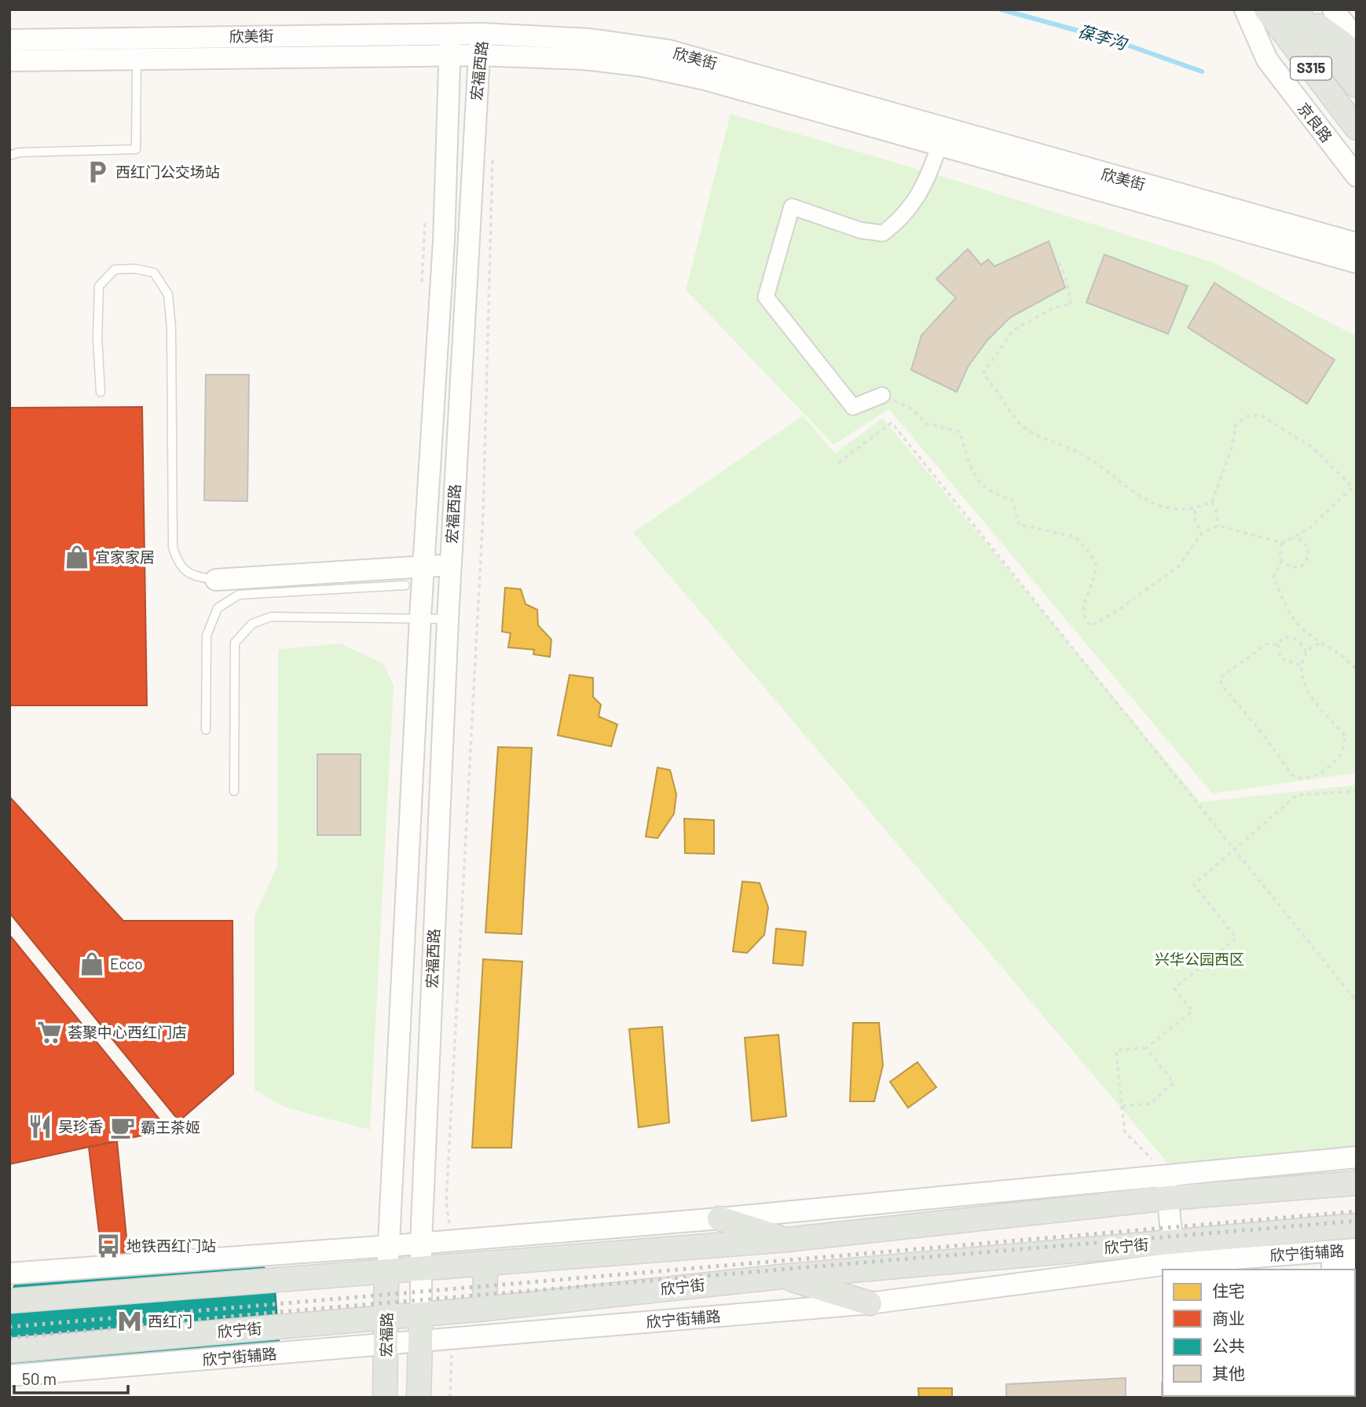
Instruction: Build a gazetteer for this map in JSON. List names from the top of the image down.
{
  "streets": {
    "main road": [
      "S315",
      "京良路",
      "欣宁街",
      "宏福路"
    ],
    "street": ["欣美街", "宏福西路", "欣宁街辅路"]
  },
  "crossings": [
    ["欣美街", "宏福西路"],
    ["宏福西路", "欣宁街"],
    ["宏福西路", "宏福路"],
    ["欣宁街", "欣宁街辅路"],
    ["欣宁街", "宏福路"],
    ["欣宁街辅路", "宏福路"]
  ],
  "water": ["葆李沟"],
  "parks": ["兴华公园西区"],
  "places": {
    "parking": ["西红门公交场站"],
    "shop": ["宜家家居", "Ecco"],
    "supermarket": ["荟聚中心西红门店"],
    "restaurant": ["吴珍香"],
    "cafe": ["霸王茶姬"],
    "bus stop": ["地铁西红门站"],
    "metro station": ["西红门"]
  },
  "legend": [
    "住宅",
    "商业",
    "公共",
    "其他"
  ],
  "scale_bar": "50 m"
}
